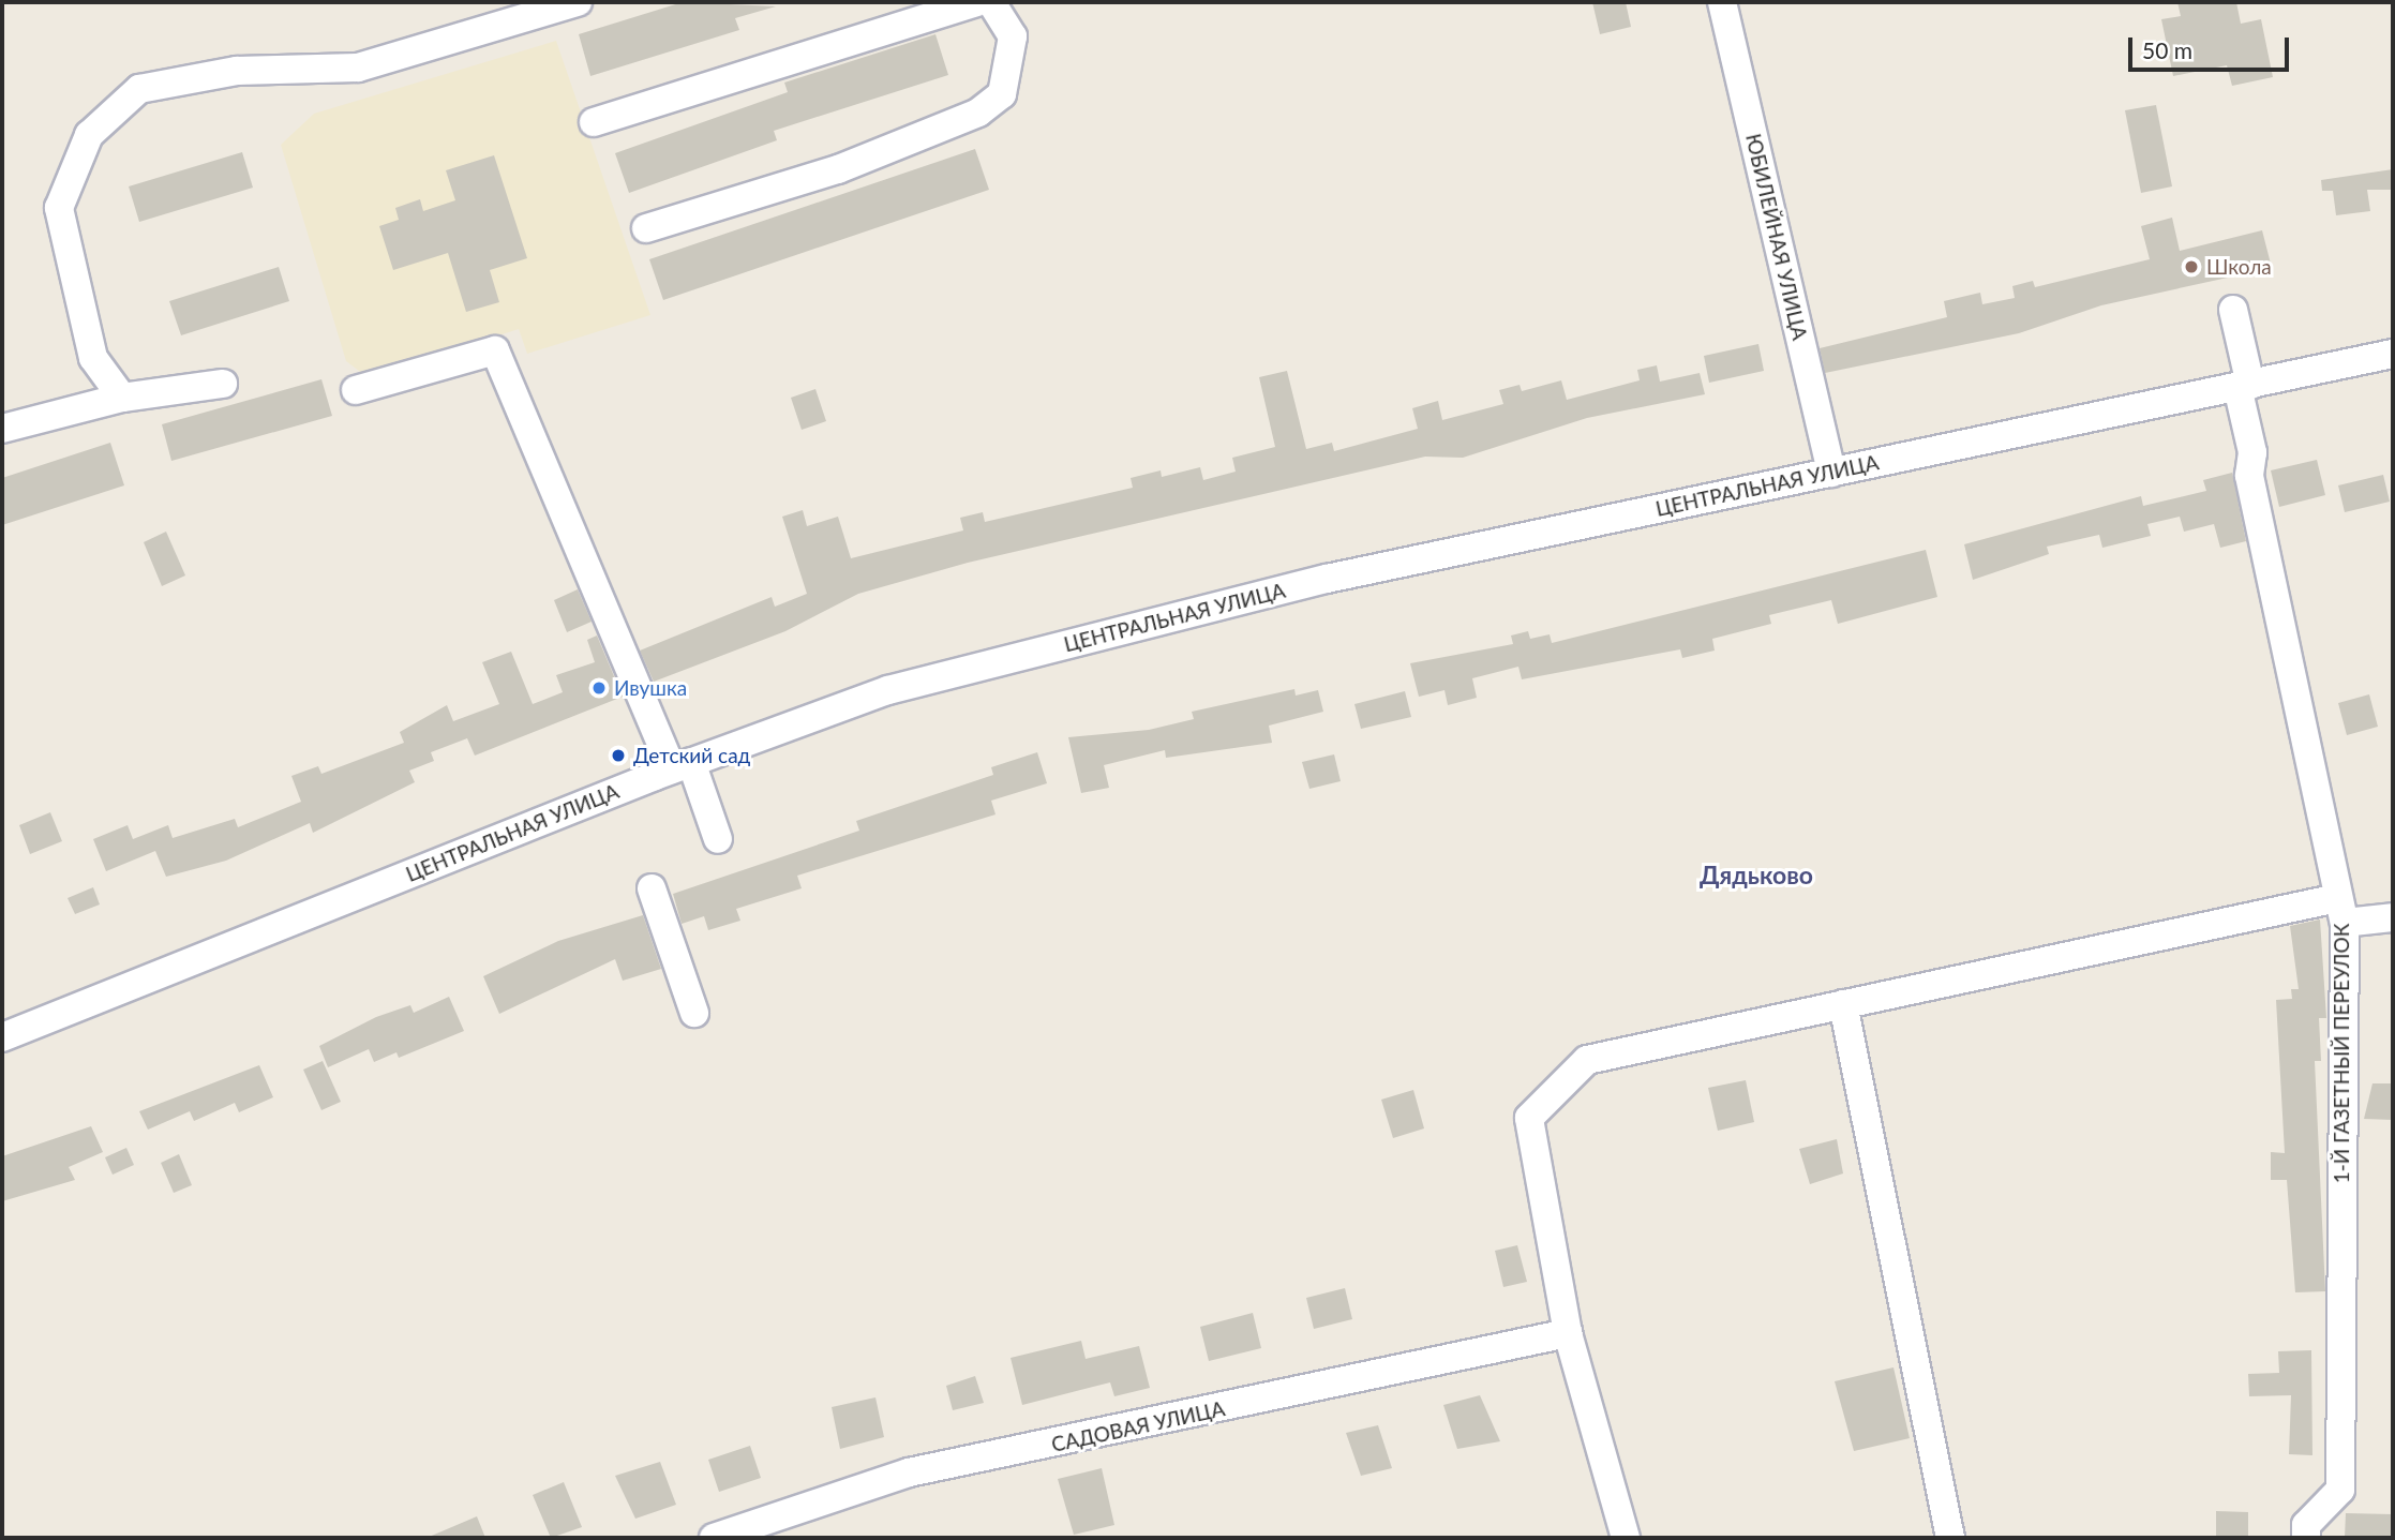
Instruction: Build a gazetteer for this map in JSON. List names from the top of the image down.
{
  "streets": {
    "street": [
      "ЮБИЛЕЙНАЯ УЛИЦА",
      "ЦЕНТРАЛЬНАЯ УЛИЦА",
      "1-Й ГАЗЕТНЫЙ ПЕРЕУЛОК",
      "САДОВАЯ УЛИЦА"
    ]
  },
  "crossings": [
    ["ЮБИЛЕЙНАЯ УЛИЦА", "ЦЕНТРАЛЬНАЯ УЛИЦА"],
    ["ЦЕНТРАЛЬНАЯ УЛИЦА", "1-Й ГАЗЕТНЫЙ ПЕРЕУЛОК"]
  ],
  "districts": ["Дядьково"],
  "places": ["Школа", "Ивушка", "Детский сад"],
  "scale_bar": "50 m"
}
